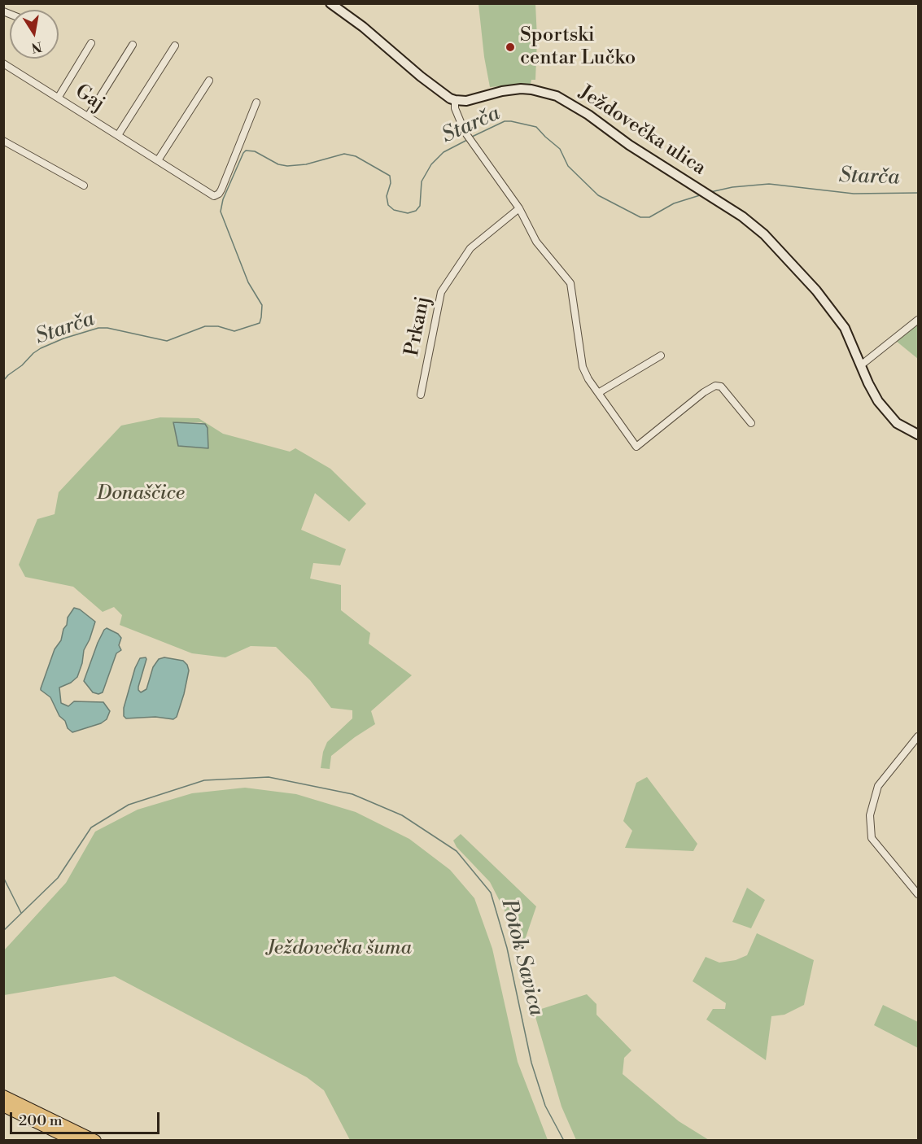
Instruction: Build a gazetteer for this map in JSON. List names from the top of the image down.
{
  "streets": {
    "main road": ["Ježdovečka ulica"],
    "street": ["Gaj", "Prkanj"]
  },
  "water": ["Starča", "Potok Savica"],
  "parks": ["Donaščice", "Ježdovečka šuma"],
  "places": ["Sportski centar Lučko"],
  "scale_bar": "200 m",
  "north": "bottom"
}
